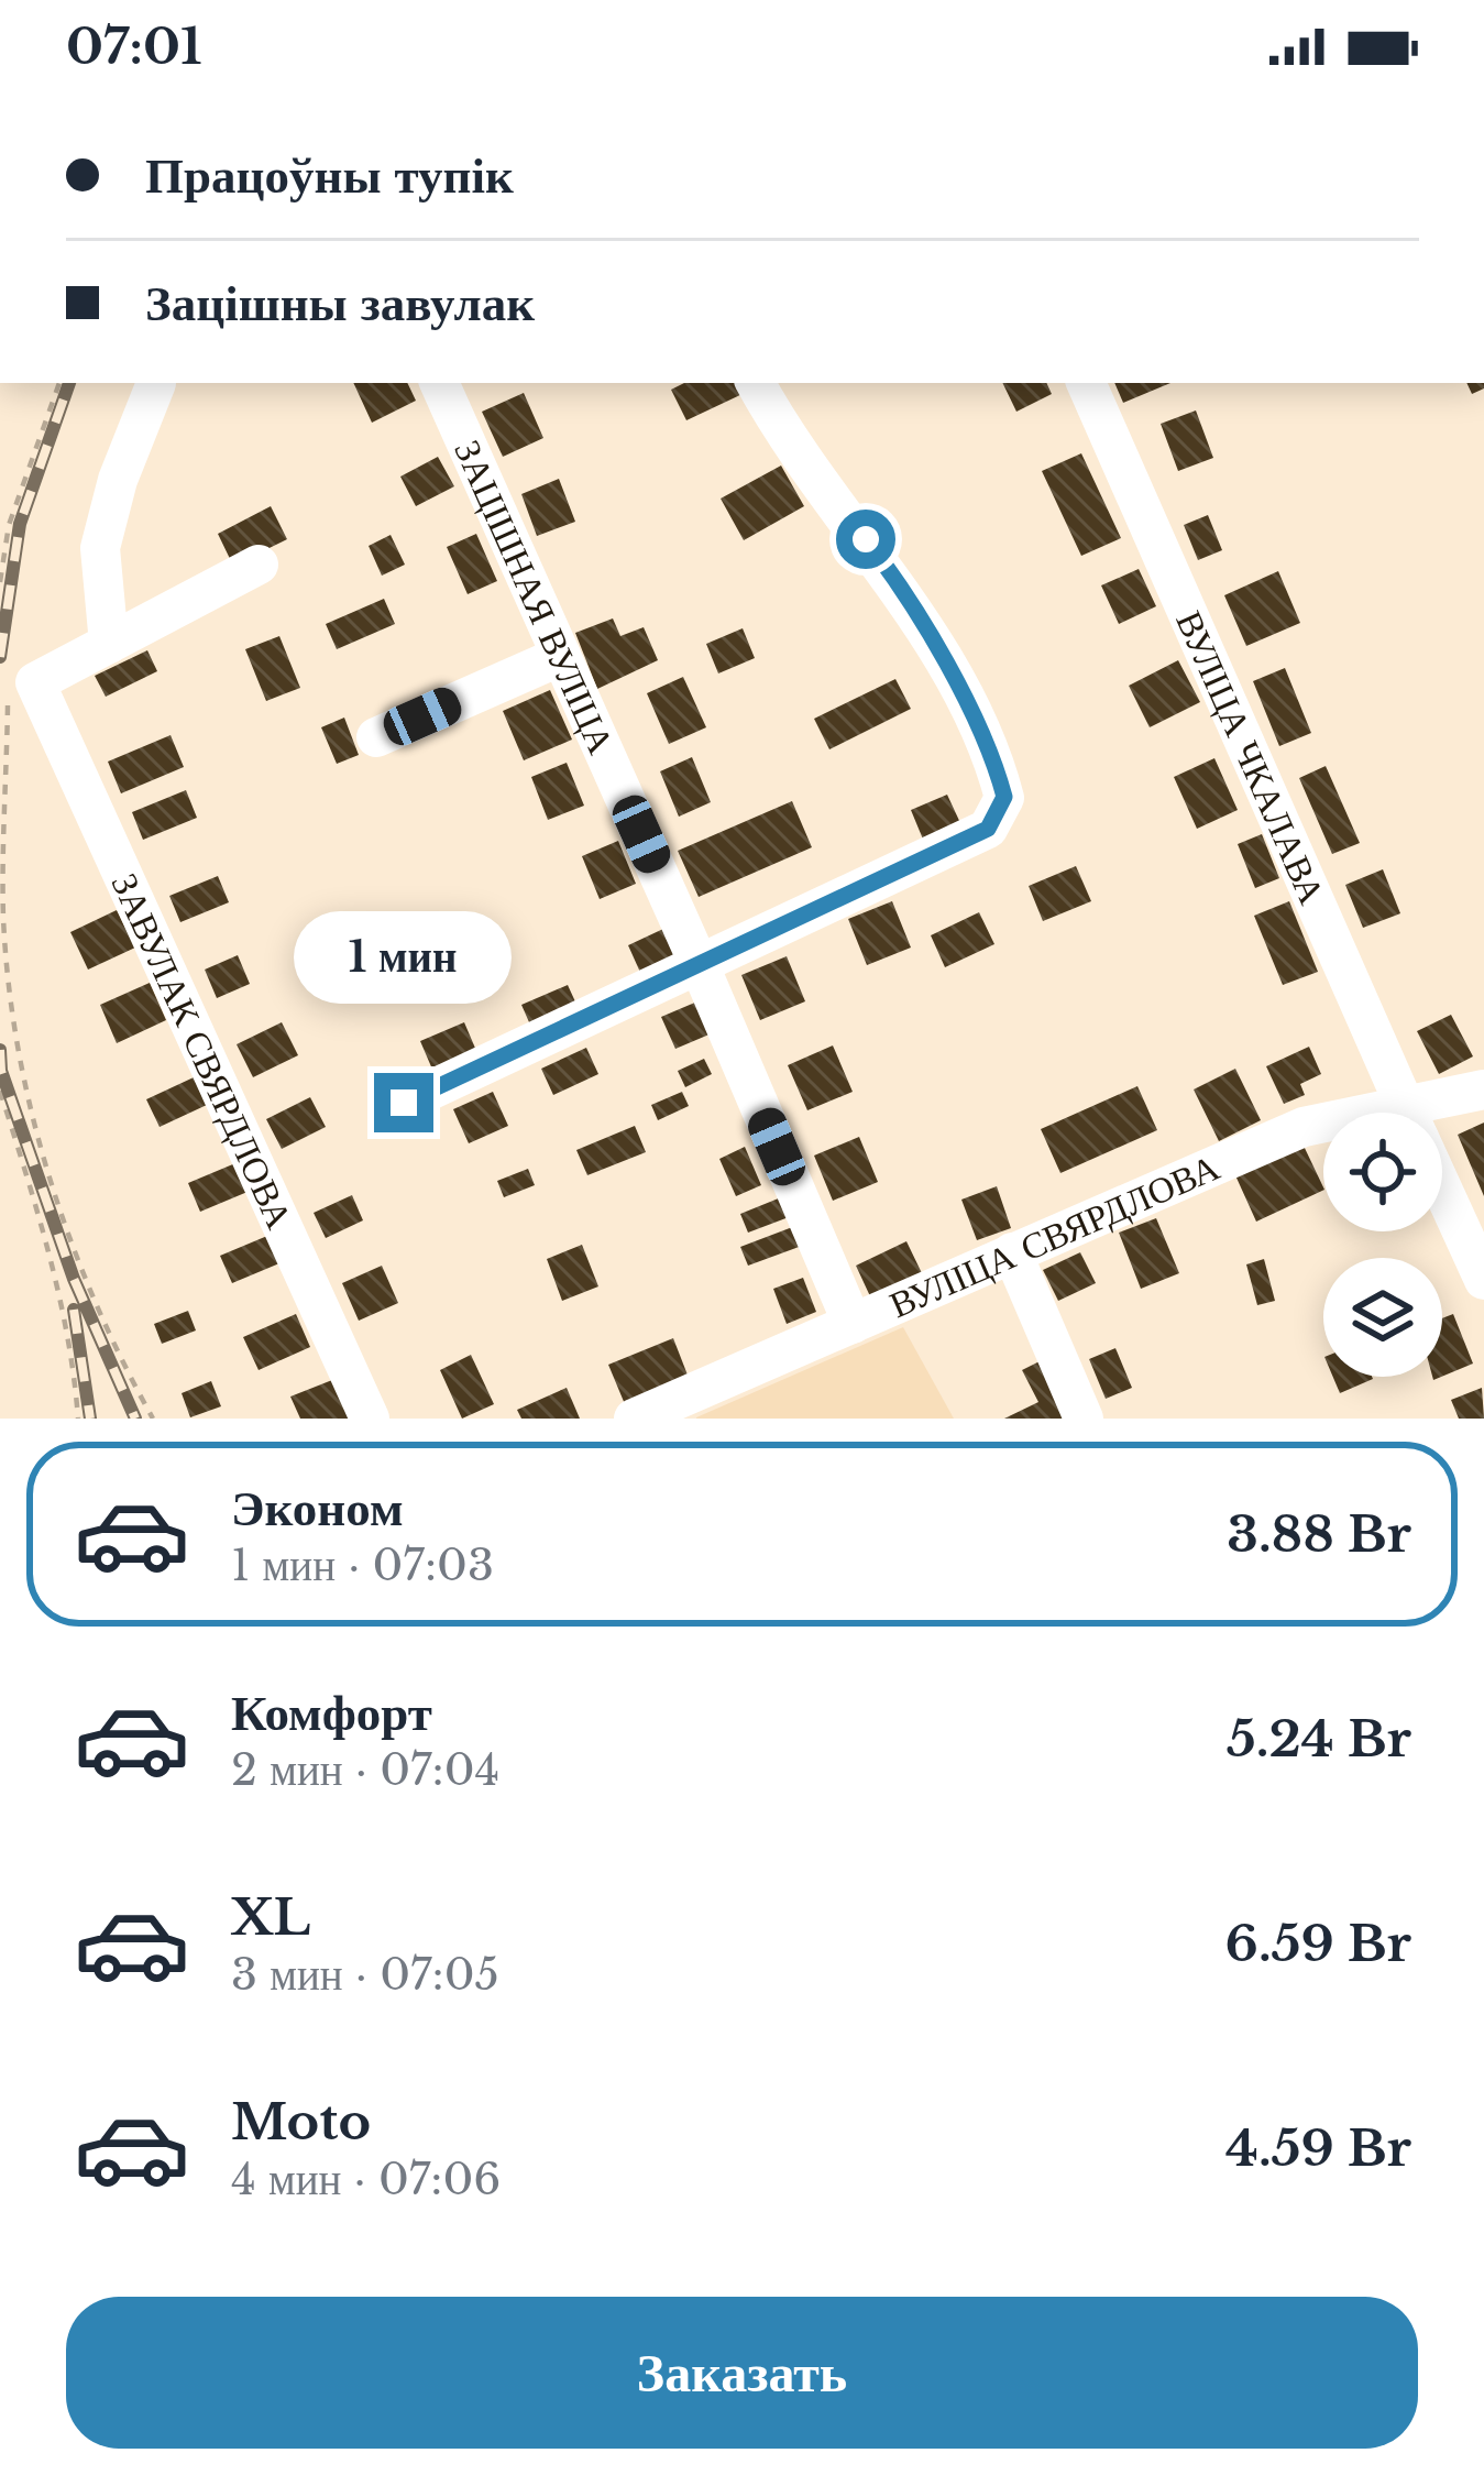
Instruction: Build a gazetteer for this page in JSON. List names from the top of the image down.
{
  "streets": {
    "street": [
      "ЗАЦІШНАЯ ВУЛІЦА",
      "ВУЛІЦА ЧКАЛАВА",
      "ЗАВУЛАК СВЯРДЛОВА",
      "ВУЛІЦА СВЯРДЛОВА"
    ]
  },
  "crossings": [
    ["ЗАЦІШНАЯ ВУЛІЦА", "ВУЛІЦА СВЯРДЛОВА"]
  ],
  "page": {
    "status": "07:01",
    "banner": ["Працоўны тупік", "Зацішны завулак"],
    "bubble": "1 мин",
    "list": [
      {
        "name": "Эконом",
        "note": "1 мин · 07:03",
        "value": "3.88 Br"
      },
      {
        "name": "Комфорт",
        "note": "2 мин · 07:04",
        "value": "5.24 Br"
      },
      {
        "name": "XL",
        "note": "3 мин · 07:05",
        "value": "6.59 Br"
      },
      {
        "name": "Moto",
        "note": "4 мин · 07:06",
        "value": "4.59 Br"
      }
    ],
    "buttons": "Заказать"
  }
}
